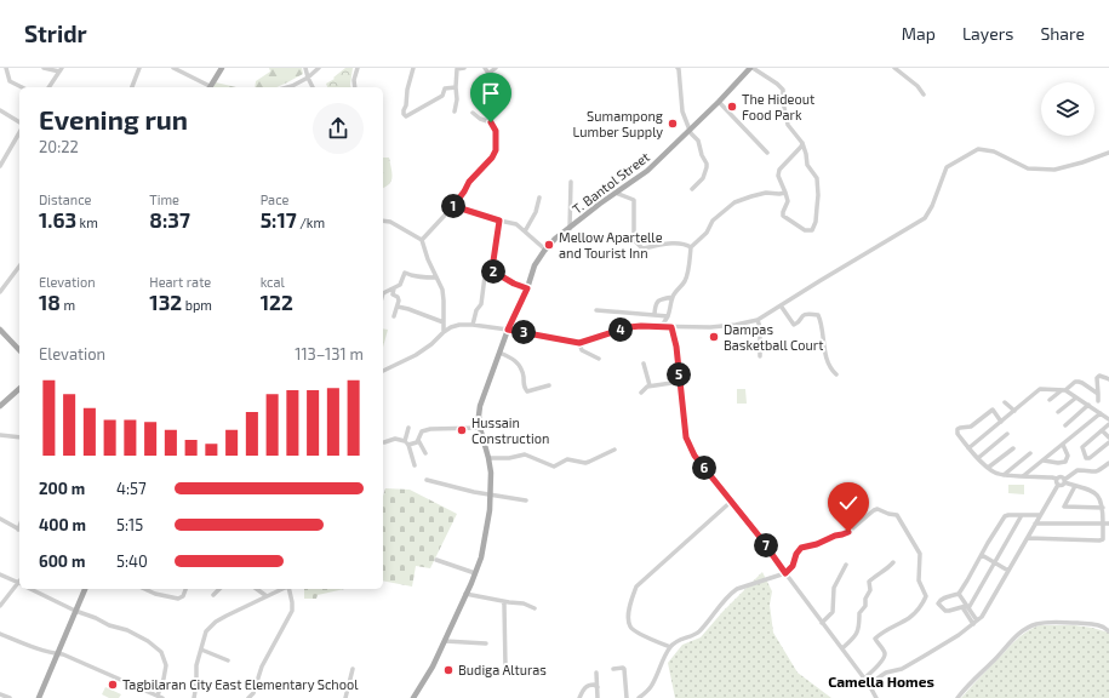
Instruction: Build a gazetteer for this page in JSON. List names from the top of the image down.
{
  "streets": {
    "main road": ["T. Bantol Street"]
  },
  "districts": ["Camella Homes"],
  "places": [
    "The Hideout Food Park",
    "Sumampong Lumber Supply",
    "Mellow Apartelle and Tourist Inn",
    "Dampas Basketball Court",
    "Hussain Construction",
    "Budiga Alturas",
    "Tagbilaran City East Elementary School"
  ],
  "page": {
    "header": "Stridr",
    "nav": ["Map", "Layers", "Share"],
    "heading": ["Evening run", "20:22"],
    "stats": [
      ["Distance", "1.63 km"],
      ["Time", "8:37"],
      ["Pace", "5:17 /km"],
      ["Elevation", "18 m"],
      ["Heart rate", "132 bpm"],
      ["kcal", "122"]
    ],
    "pins": [
      "1",
      "2",
      "4",
      "3",
      "5",
      "6",
      "7"
    ],
    "chart": ["Elevation", "113–131 m"],
    "list": [
      {
        "name": "200 m",
        "note": "4:57"
      },
      {
        "name": "400 m",
        "note": "5:15"
      },
      {
        "name": "600 m",
        "note": "5:40"
      }
    ]
  }
}
